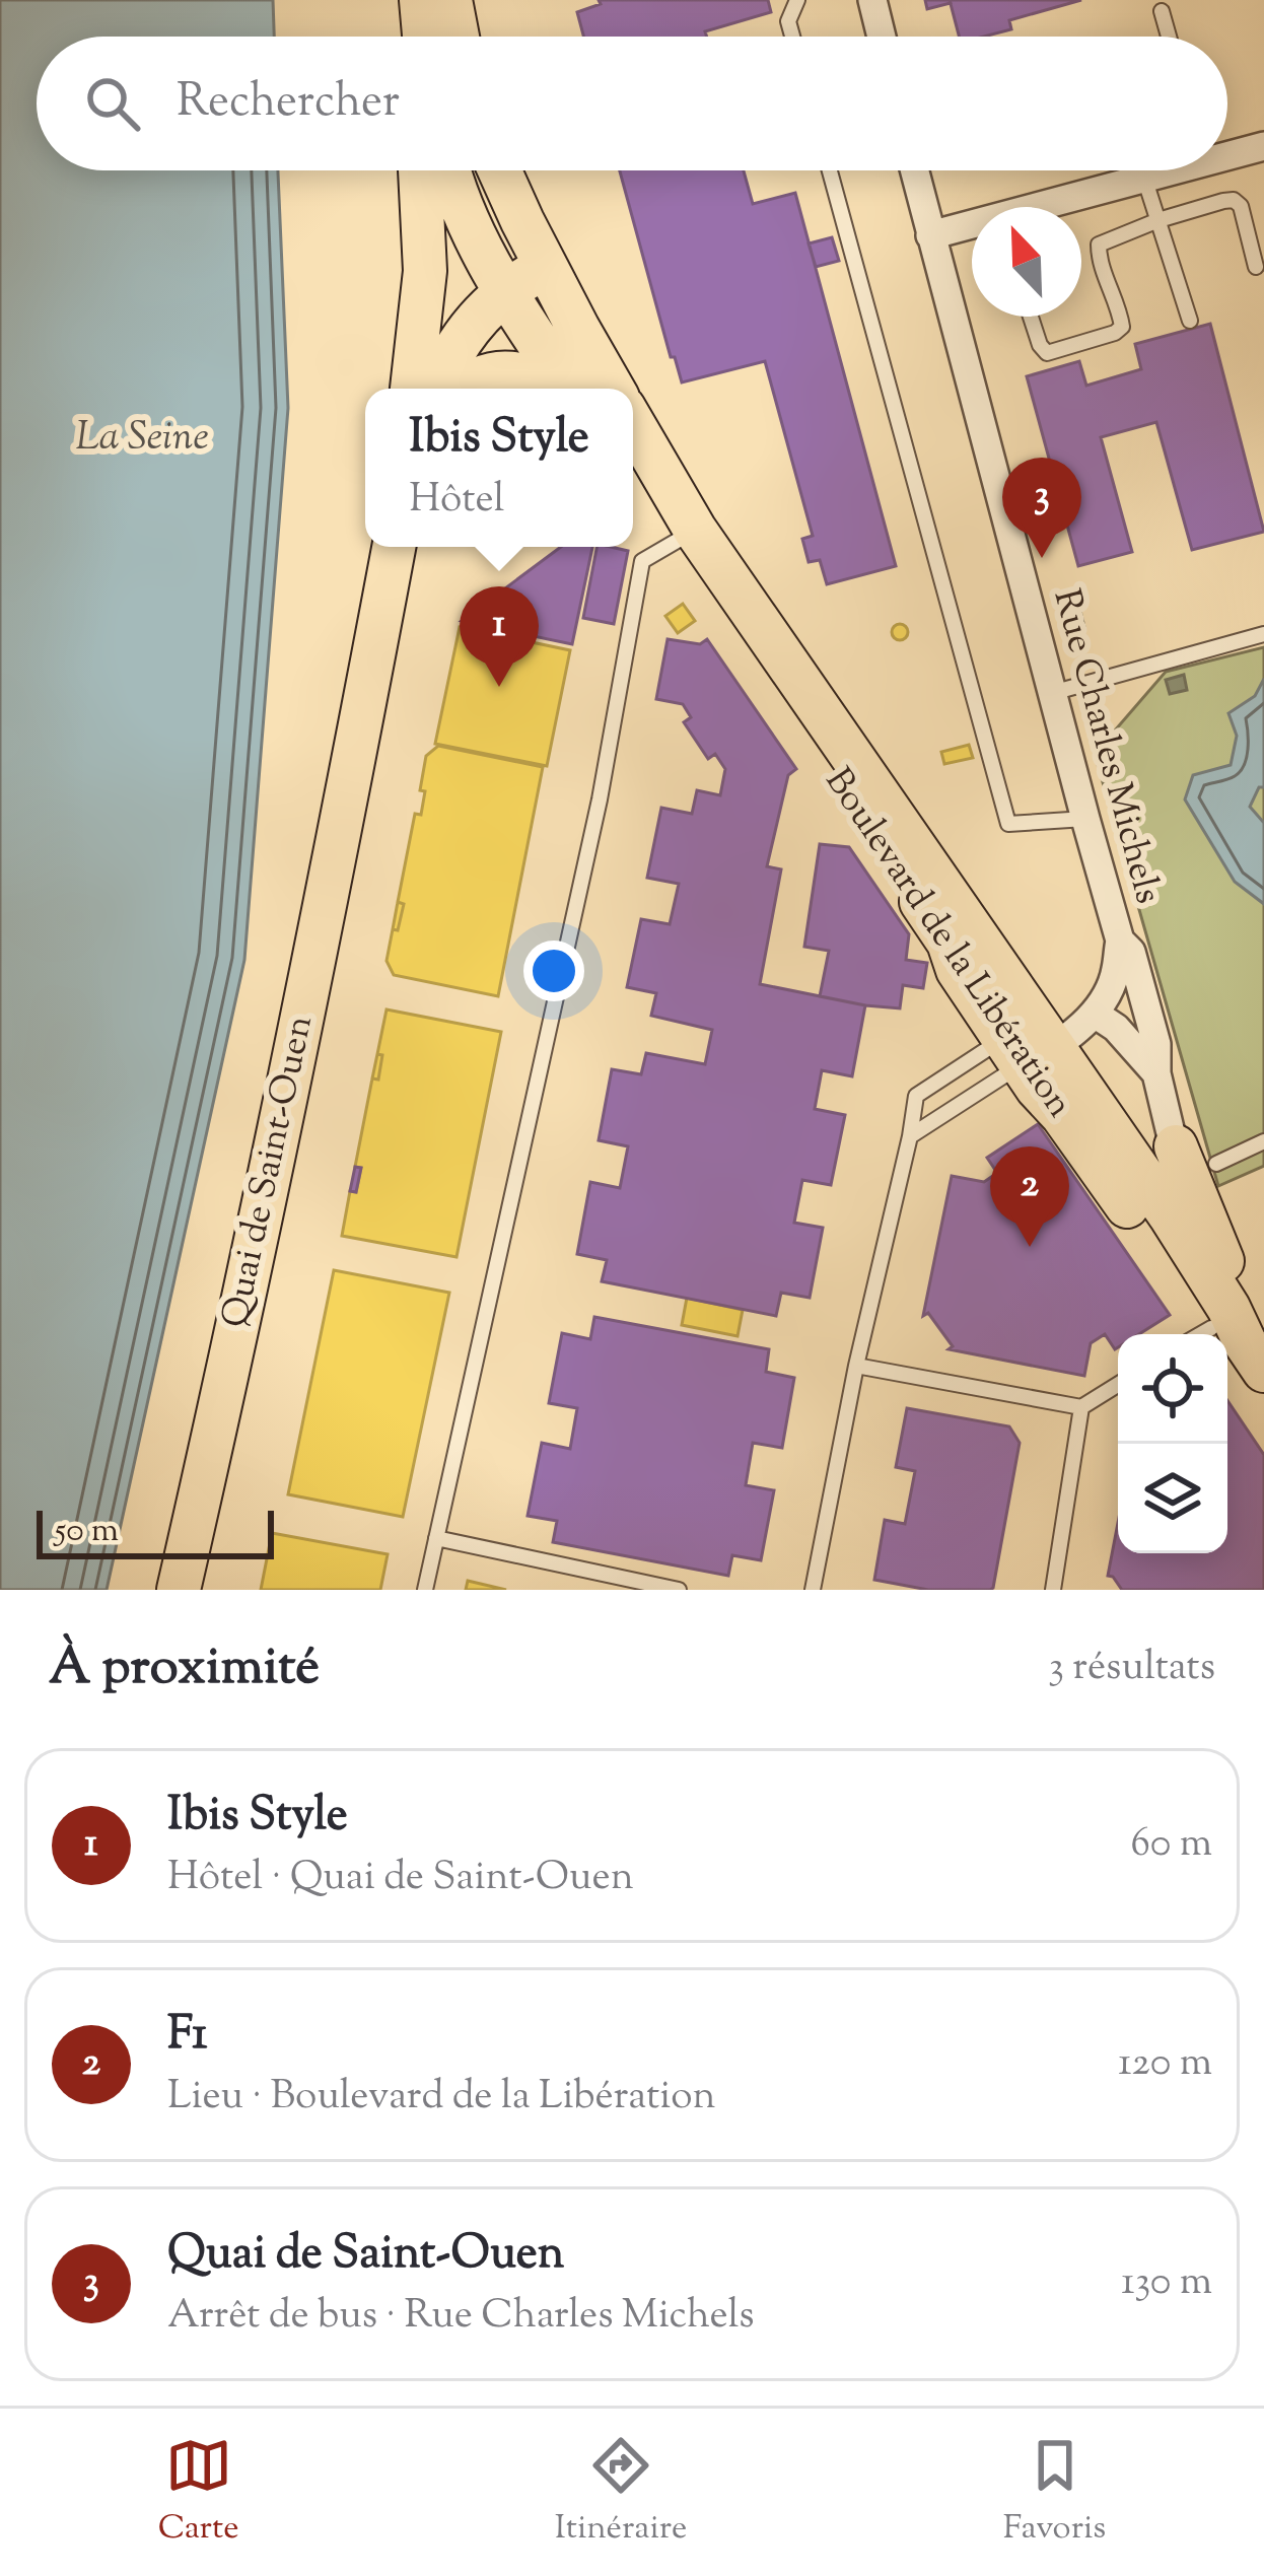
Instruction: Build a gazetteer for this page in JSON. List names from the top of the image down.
{
  "streets": {
    "main road": ["Boulevard de la Libération", "Quai de Saint-Ouen"],
    "street": ["Rue Charles Michels"]
  },
  "crossings": [
    ["Rue Charles Michels", "Boulevard de la Libération"]
  ],
  "water": ["La Seine"],
  "scale_bar": "50 m",
  "north": "top left",
  "page": {
    "search": "Rechercher",
    "popup": ["Ibis Style", "Hôtel"],
    "pins": ["3", "1", "2"],
    "scale": "50 m",
    "heading": ["À proximité", "3 résultats"],
    "list": [
      {
        "mark": "1",
        "name": "Ibis Style",
        "note": "Hôtel · Quai de Saint-Ouen",
        "value": "60 m"
      },
      {
        "mark": "2",
        "name": "F1",
        "note": "Lieu · Boulevard de la Libération",
        "value": "120 m"
      },
      {
        "mark": "3",
        "name": "Quai de Saint-Ouen",
        "note": "Arrêt de bus · Rue Charles Michels",
        "value": "130 m"
      }
    ],
    "nav": ["Carte", "Itinéraire", "Favoris"]
  }
}
